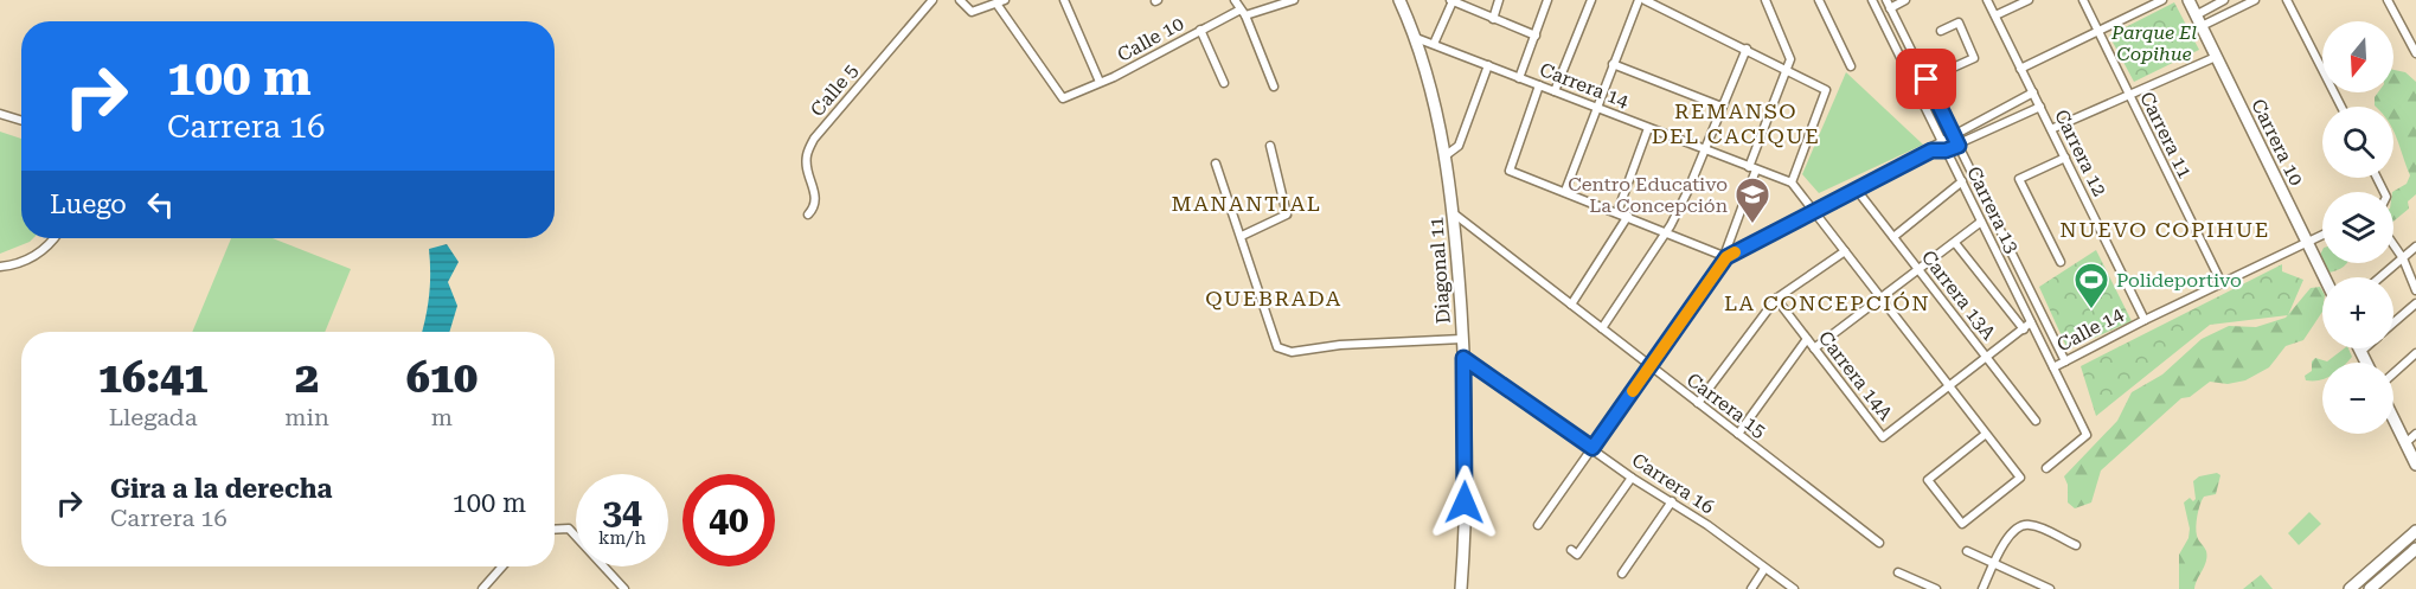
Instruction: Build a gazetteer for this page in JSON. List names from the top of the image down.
{
  "streets": {
    "street": [
      "Calle 10",
      "Carrera 14",
      "Calle 5",
      "Carrera 11",
      "Carrera 10",
      "Carrera 12",
      "Carrera 13",
      "Diagonal 11",
      "Carrera 13A",
      "Calle 14",
      "Carrera 14A",
      "Carrera 15",
      "Carrera 16"
    ]
  },
  "crossings": [
    ["Carrera 14", "Diagonal 11"],
    ["Carrera 11", "Calle 14"],
    ["Carrera 10", "Calle 14"],
    ["Carrera 12", "Calle 14"],
    ["Carrera 13", "Calle 14"],
    ["Diagonal 11", "Carrera 15"],
    ["Diagonal 11", "Carrera 16"],
    ["Carrera 13A", "Calle 14"],
    ["Calle 14", "Carrera 14A"]
  ],
  "districts": [
    "REMANSO DEL CACIQUE",
    "MANANTIAL",
    "NUEVO COPIHUE",
    "QUEBRADA",
    "LA CONCEPCIÓN"
  ],
  "parks": ["Parque El Copihue"],
  "places": {
    "school or university": ["Centro Educativo La Concepción"],
    "sports": ["Polideportivo"]
  },
  "north": "bottom",
  "page": {
    "map_buttons": ["+", "−"],
    "turn": ["100 m", "Carrera 16"],
    "then": "Luego",
    "eta": [
      "16:41",
      "Llegada",
      "2",
      "min",
      "610",
      "m"
    ],
    "list": [
      {
        "name": "Gira a la derecha",
        "note": "Carrera 16",
        "value": "100 m"
      }
    ],
    "speed": "34 km/h",
    "limit": "40"
  }
}
